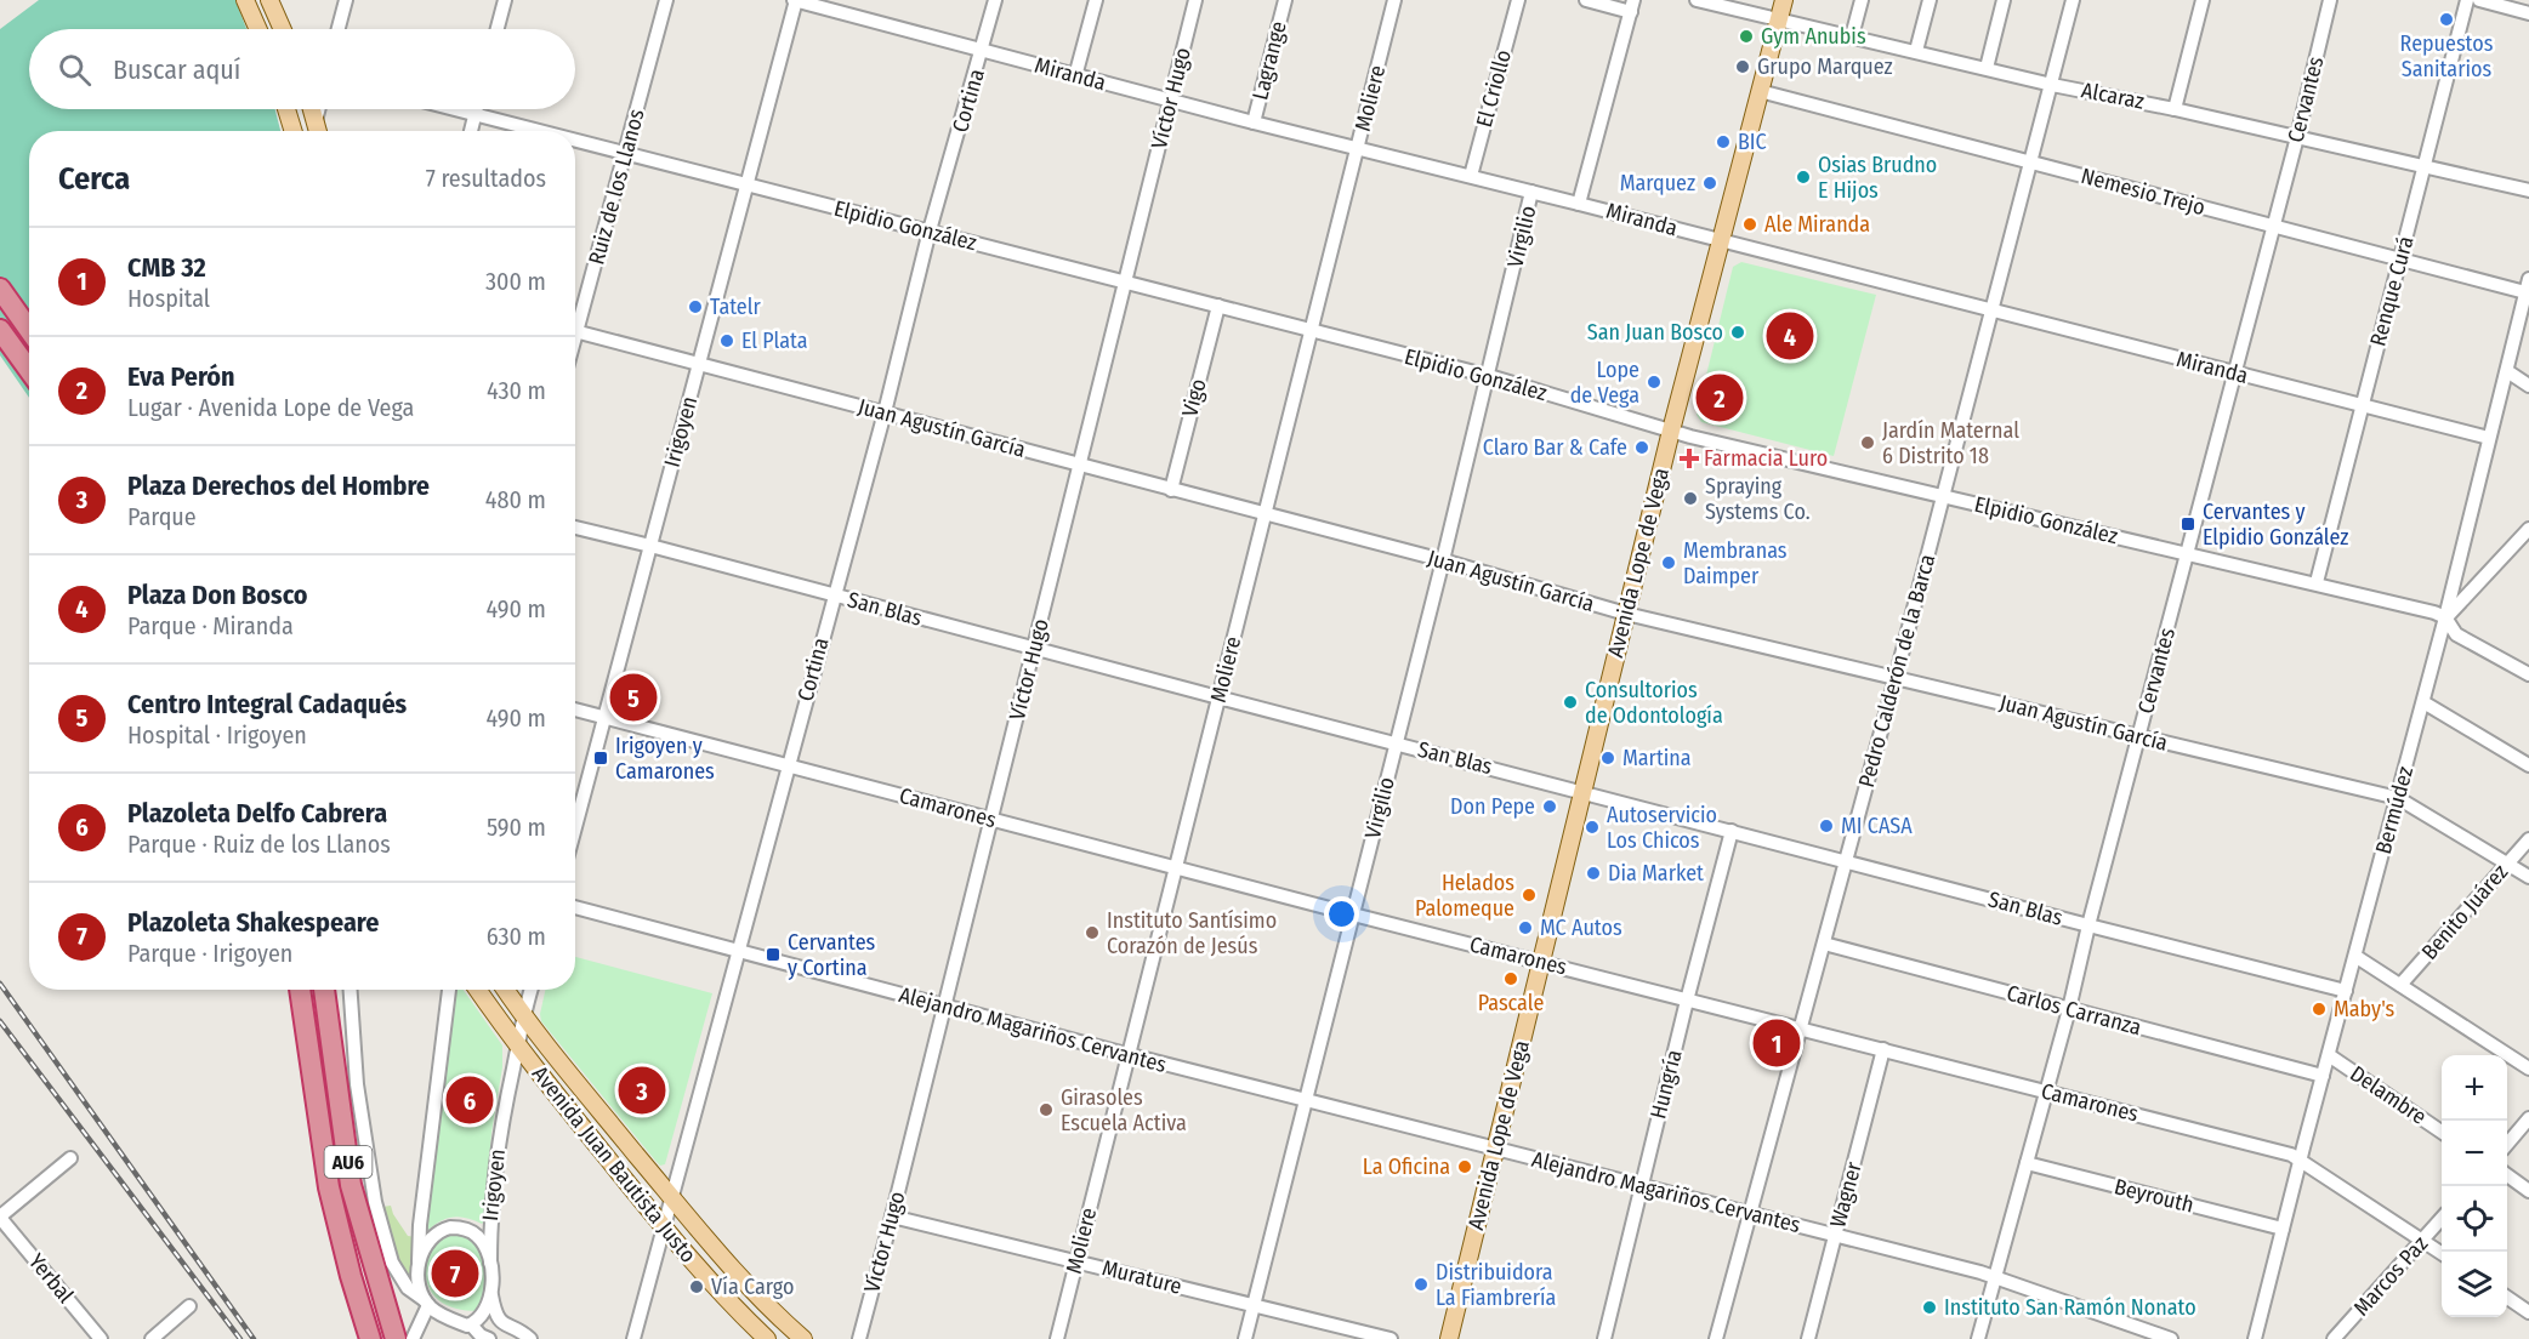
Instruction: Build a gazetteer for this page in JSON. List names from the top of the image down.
{
  "streets": {
    "highway": ["AU6"],
    "main road": ["Avenida Lope de Vega", "Avenida Juan Bautista Justo"],
    "street": [
      "Lagrange",
      "Miranda",
      "El Criollo",
      "Alcaraz",
      "Víctor Hugo",
      "Moliere",
      "Cervantes",
      "Cortina",
      "Ruiz de los Llanos",
      "Nemesio Trejo",
      "Elpidio González",
      "Virgilio",
      "Renque Curá",
      "Vigo",
      "Juan Agustín García",
      "Irigoyen",
      "San Blas",
      "Pedro Calderón de la Barca",
      "Camarones",
      "Bermúdez",
      "Benito Juárez",
      "Carlos Carranza",
      "Alejandro Magariños Cervantes",
      "Hungría",
      "Delambre",
      "Wagner",
      "Beyrouth",
      "Marcos Paz",
      "Murature",
      "Yerbal"
    ]
  },
  "crossings": [
    ["Lagrange", "Miranda"],
    ["Miranda", "El Criollo"],
    ["Miranda", "Víctor Hugo"],
    ["Miranda", "Moliere"],
    ["Miranda", "Cervantes"],
    ["Miranda", "Cortina"],
    ["Miranda", "Virgilio"],
    ["Miranda", "Renque Curá"],
    ["Miranda", "Irigoyen"],
    ["Miranda", "Avenida Lope de Vega"],
    ["Miranda", "Pedro Calderón de la Barca"],
    ["Miranda", "Bermúdez"],
    ["Alcaraz", "Cervantes"],
    ["Alcaraz", "Renque Curá"],
    ["Alcaraz", "Avenida Lope de Vega"],
    ["Alcaraz", "Pedro Calderón de la Barca"],
    ["Víctor Hugo", "Elpidio González"],
    ["Víctor Hugo", "Juan Agustín García"],
    ["Víctor Hugo", "San Blas"],
    ["Víctor Hugo", "Camarones"],
    ["Víctor Hugo", "Alejandro Magariños Cervantes"],
    ["Víctor Hugo", "Murature"],
    ["Moliere", "Elpidio González"],
    ["Moliere", "Juan Agustín García"],
    ["Moliere", "San Blas"],
    ["Moliere", "Camarones"],
    ["Moliere", "Alejandro Magariños Cervantes"],
    ["Moliere", "Murature"],
    ["Cervantes", "Nemesio Trejo"],
    ["Cervantes", "Elpidio González"],
    ["Cervantes", "Juan Agustín García"],
    ["Cervantes", "San Blas"],
    ["Cervantes", "Camarones"],
    ["Cervantes", "Carlos Carranza"],
    ["Cervantes", "Alejandro Magariños Cervantes"],
    ["Cervantes", "Beyrouth"],
    ["Cortina", "Elpidio González"],
    ["Cortina", "Juan Agustín García"],
    ["Cortina", "San Blas"],
    ["Cortina", "Camarones"],
    ["Cortina", "Alejandro Magariños Cervantes"],
    ["Cortina", "Avenida Juan Bautista Justo"],
    ["Ruiz de los Llanos", "Elpidio González"],
    ["Nemesio Trejo", "Renque Curá"],
    ["Nemesio Trejo", "Avenida Lope de Vega"],
    ["Nemesio Trejo", "Pedro Calderón de la Barca"],
    ["Nemesio Trejo", "Bermúdez"],
    ["Elpidio González", "Virgilio"],
    ["Elpidio González", "Renque Curá"],
    ["Elpidio González", "Vigo"],
    ["Elpidio González", "Irigoyen"],
    ["Elpidio González", "Avenida Lope de Vega"],
    ["Elpidio González", "Pedro Calderón de la Barca"],
    ["Elpidio González", "Bermúdez"],
    ["Virgilio", "Juan Agustín García"],
    ["Virgilio", "San Blas"],
    ["Virgilio", "Camarones"],
    ["Virgilio", "Alejandro Magariños Cervantes"],
    ["Virgilio", "Murature"],
    ["Vigo", "Juan Agustín García"],
    ["Juan Agustín García", "Irigoyen"],
    ["Juan Agustín García", "Avenida Lope de Vega"],
    ["Juan Agustín García", "Pedro Calderón de la Barca"],
    ["Juan Agustín García", "Bermúdez"],
    ["Juan Agustín García", "Benito Juárez"],
    ["Irigoyen", "San Blas"],
    ["Irigoyen", "Camarones"],
    ["Irigoyen", "Avenida Juan Bautista Justo"],
    ["Avenida Lope de Vega", "San Blas"],
    ["Avenida Lope de Vega", "Camarones"],
    ["Avenida Lope de Vega", "Alejandro Magariños Cervantes"],
    ["San Blas", "Pedro Calderón de la Barca"],
    ["San Blas", "Bermúdez"],
    ["San Blas", "Hungría"],
    ["Pedro Calderón de la Barca", "Camarones"],
    ["Pedro Calderón de la Barca", "Carlos Carranza"],
    ["Pedro Calderón de la Barca", "Alejandro Magariños Cervantes"],
    ["Camarones", "Bermúdez"],
    ["Camarones", "Hungría"],
    ["Camarones", "Wagner"],
    ["Camarones", "Marcos Paz"],
    ["Bermúdez", "Carlos Carranza"],
    ["Bermúdez", "Delambre"],
    ["Bermúdez", "Beyrouth"],
    ["Alejandro Magariños Cervantes", "Hungría"],
    ["Alejandro Magariños Cervantes", "Wagner"]
  ],
  "places": {
    "other": [
      "Repuestos Sanitarios",
      "Gym Anubis",
      "Grupo Marquez",
      "BIC",
      "Osias Brudno E Hijos",
      "Marquez",
      "Ale Miranda",
      "Tatelr",
      "San Juan Bosco",
      "El Plata",
      "Lope de Vega",
      "Jardín Maternal 6 Distrito 18",
      "Claro Bar & Cafe",
      "Spraying Systems Co.",
      "Membranas Daimper",
      "Consultorios de Odontología",
      "Martina",
      "Don Pepe",
      "MI CASA",
      "Autoservicio Los Chicos",
      "Dia Market",
      "Helados Palomeque",
      "MC Autos",
      "Instituto Santísimo Corazón de Jesús",
      "Pascale",
      "Maby's",
      "Girasoles Escuela Activa",
      "La Oficina",
      "Distribuidora La Fiambrería",
      "Vía Cargo",
      "Instituto San Ramón Nonato"
    ],
    "health": ["Farmacia Luro"],
    "transit": ["Cervantes y Elpidio González", "Irigoyen y Camarones", "Cervantes y Cortina"]
  },
  "page": {
    "search": "Buscar aquí",
    "heading": ["Cerca", "7 resultados"],
    "list": [
      {
        "mark": "1",
        "name": "CMB 32",
        "note": "Hospital",
        "value": "300 m"
      },
      {
        "mark": "2",
        "name": "Eva Perón",
        "note": "Lugar · Avenida Lope de Vega",
        "value": "430 m"
      },
      {
        "mark": "3",
        "name": "Plaza Derechos del Hombre",
        "note": "Parque",
        "value": "480 m"
      },
      {
        "mark": "4",
        "name": "Plaza Don Bosco",
        "note": "Parque · Miranda",
        "value": "490 m"
      },
      {
        "mark": "5",
        "name": "Centro Integral Cadaqués",
        "note": "Hospital · Irigoyen",
        "value": "490 m"
      },
      {
        "mark": "6",
        "name": "Plazoleta Delfo Cabrera",
        "note": "Parque · Ruiz de los Llanos",
        "value": "590 m"
      },
      {
        "mark": "7",
        "name": "Plazoleta Shakespeare",
        "note": "Parque · Irigoyen",
        "value": "630 m"
      }
    ],
    "pins": [
      "4",
      "2",
      "5",
      "1",
      "3",
      "6",
      "7"
    ],
    "map_buttons": ["+", "−"]
  }
}
